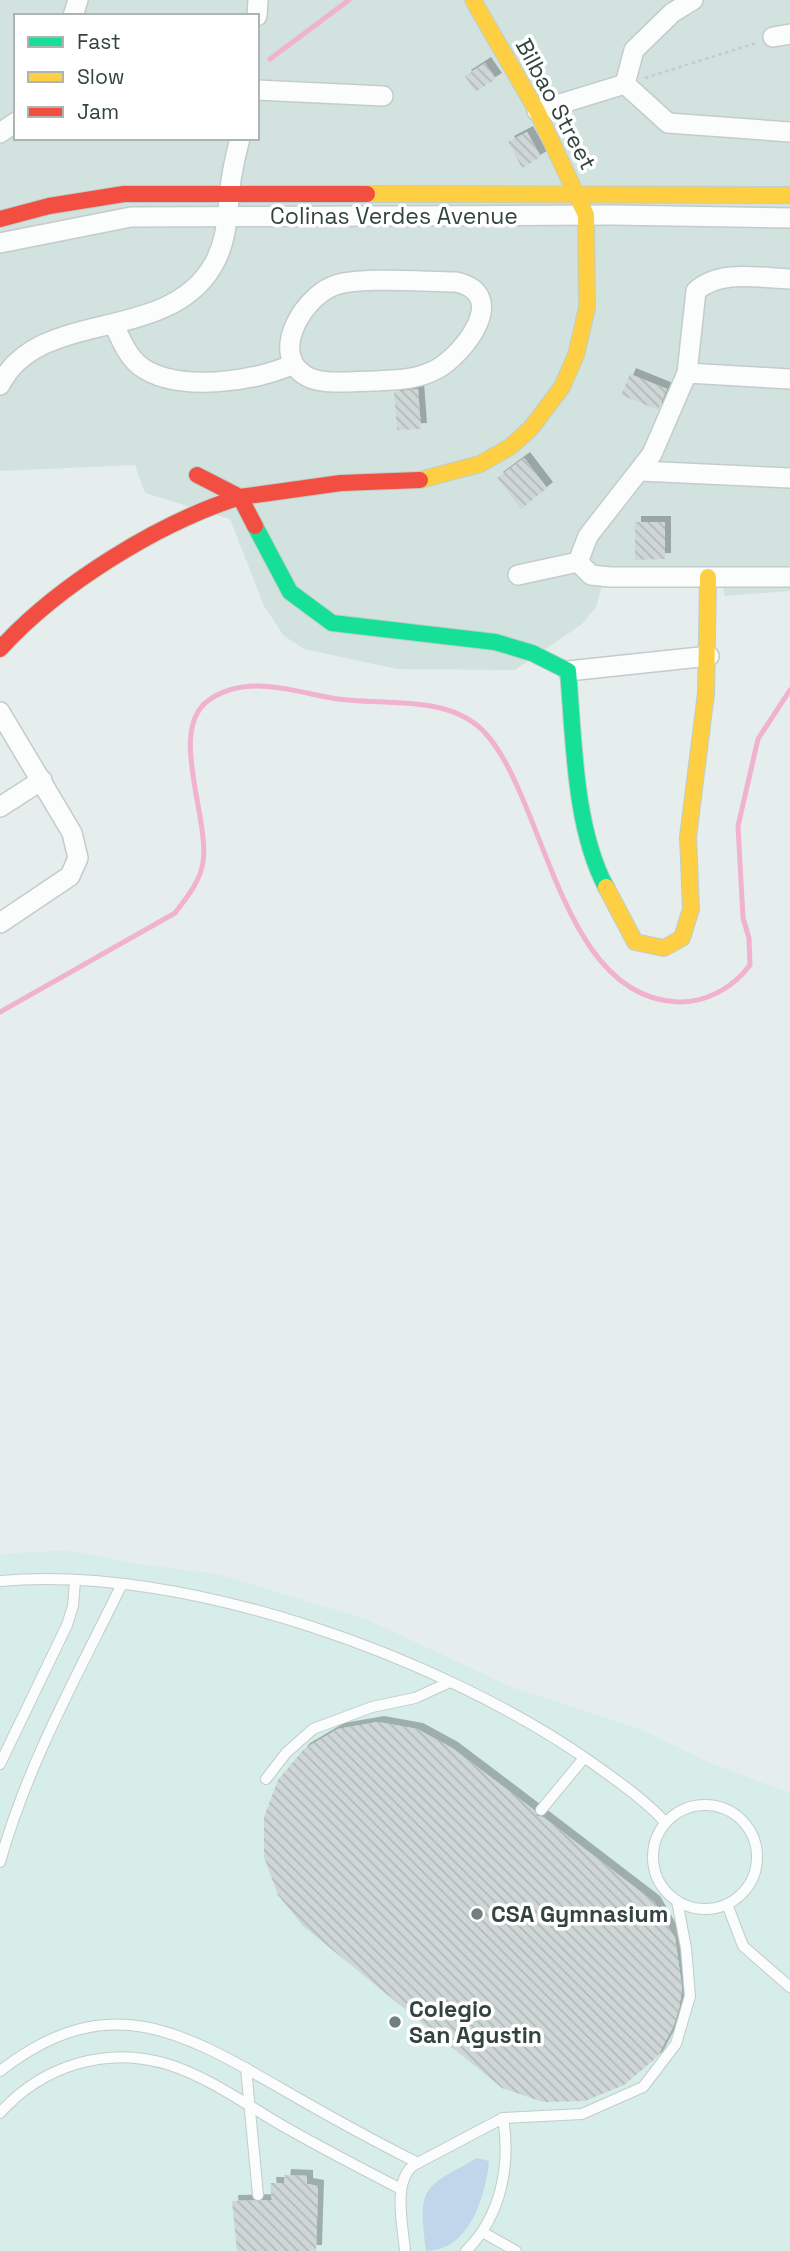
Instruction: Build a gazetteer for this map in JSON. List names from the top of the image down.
{
  "streets": {
    "street": ["Bilbao Street", "Colinas Verdes Avenue"]
  },
  "crossings": [
    ["Bilbao Street", "Colinas Verdes Avenue"]
  ],
  "places": ["CSA Gymnasium", "Colegio San Agustin"],
  "legend": ["Fast", "Slow", "Jam"]
}
